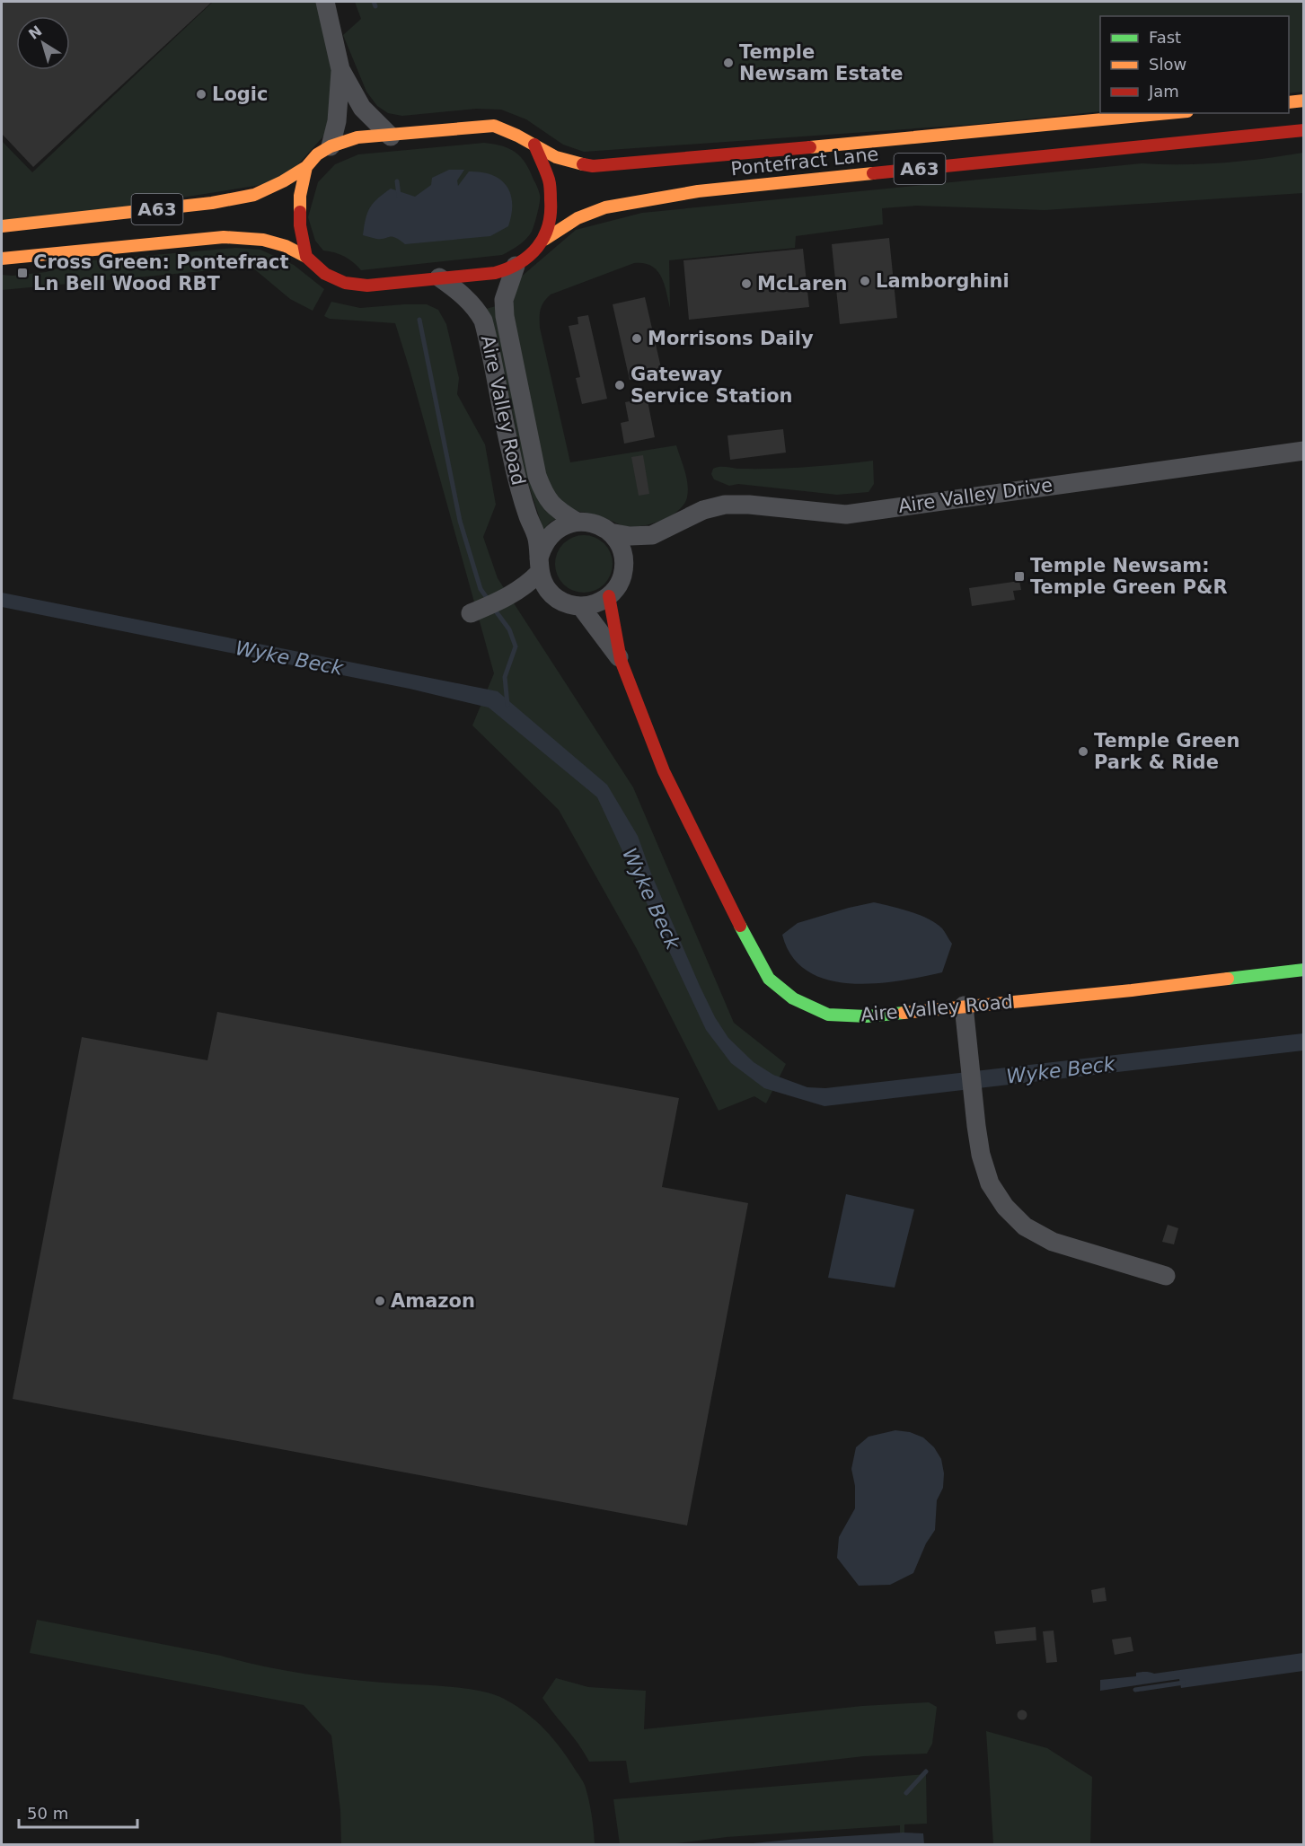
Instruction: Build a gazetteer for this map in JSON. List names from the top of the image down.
{
  "streets": {
    "main road": ["Pontefract Lane", "A63", "Aire Valley Road"],
    "street": ["Aire Valley Drive"]
  },
  "crossings": [
    ["Pontefract Lane", "A63"],
    ["A63", "Aire Valley Road"],
    ["Aire Valley Road", "Aire Valley Drive"]
  ],
  "water": ["Wyke Beck"],
  "places": {
    "other": [
      "Temple Newsam Estate",
      "Logic",
      "Lamborghini",
      "McLaren",
      "Morrisons Daily",
      "Gateway Service Station",
      "Temple Green Park & Ride",
      "Amazon"
    ],
    "transit": ["Cross Green: Pontefract Ln Bell Wood RBT", "Temple Newsam: Temple Green P&R"]
  },
  "legend": ["Fast", "Slow", "Jam"],
  "scale_bar": "50 m",
  "north": "top left"
}
